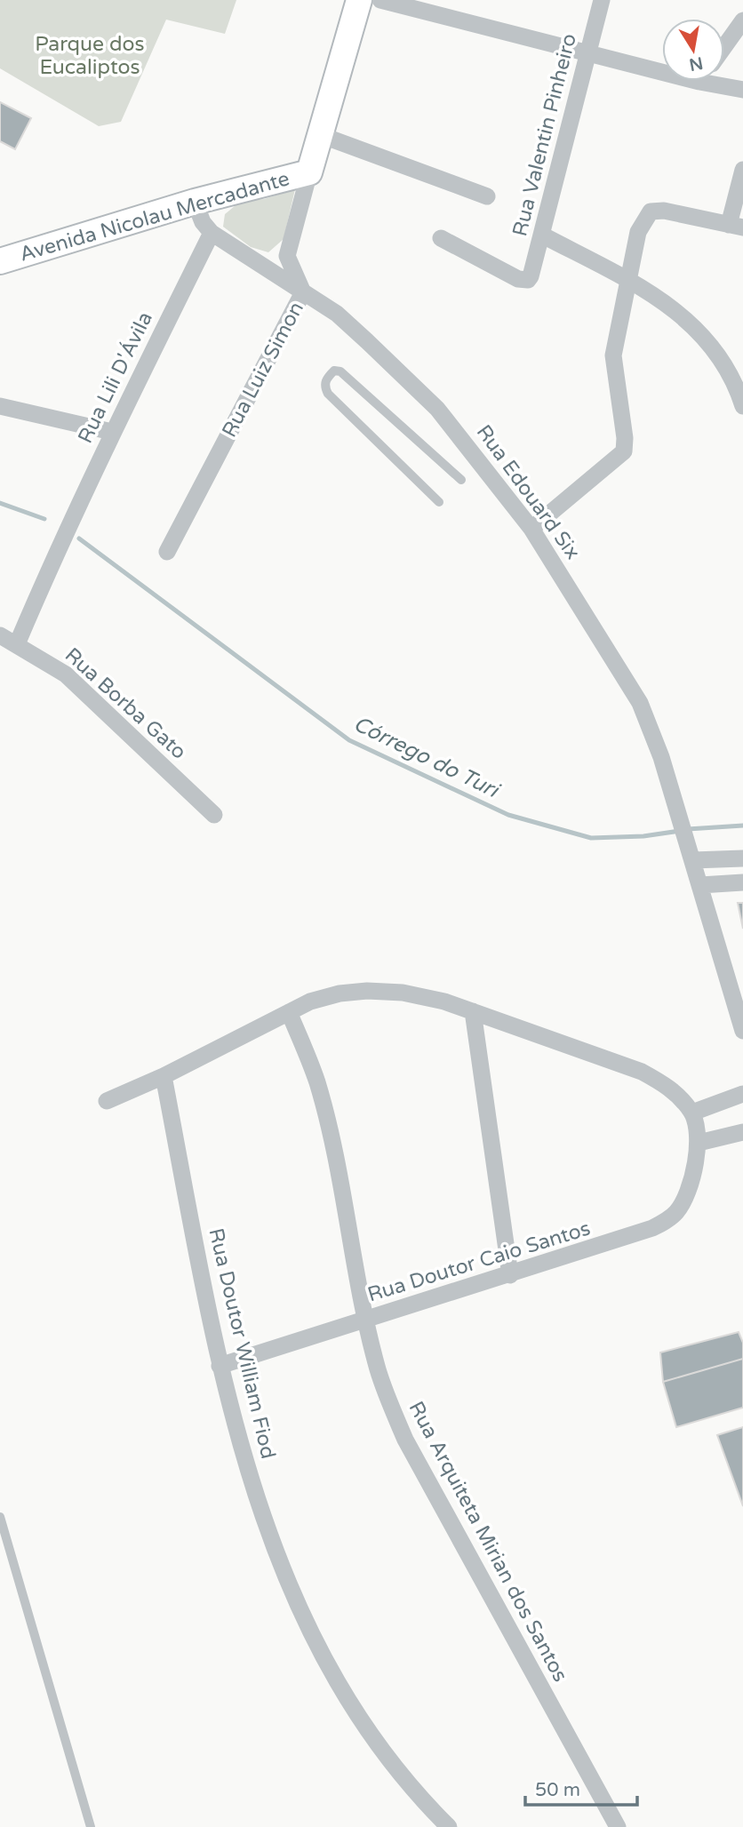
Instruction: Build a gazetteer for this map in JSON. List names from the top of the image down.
{
  "streets": {
    "main road": ["Avenida Nicolau Mercadante"],
    "street": [
      "Rua Valentin Pinheiro",
      "Rua Luiz Simon",
      "Rua Lili D'Ávila",
      "Rua Edouard Six",
      "Rua Borba Gato",
      "Rua Doutor Caio Santos",
      "Rua Doutor William Fiod",
      "Rua Arquiteta Mirian dos Santos"
    ]
  },
  "crossings": [
    ["Rua Luiz Simon", "Rua Edouard Six"],
    ["Rua Lili D'Ávila", "Rua Edouard Six"],
    ["Rua Lili D'Ávila", "Rua Borba Gato"],
    ["Rua Doutor Caio Santos", "Rua Doutor William Fiod"],
    ["Rua Doutor Caio Santos", "Rua Arquiteta Mirian dos Santos"]
  ],
  "water": ["Córrego do Turi"],
  "parks": ["Parque dos Eucaliptos"],
  "scale_bar": "50 m",
  "north": "bottom"
}
